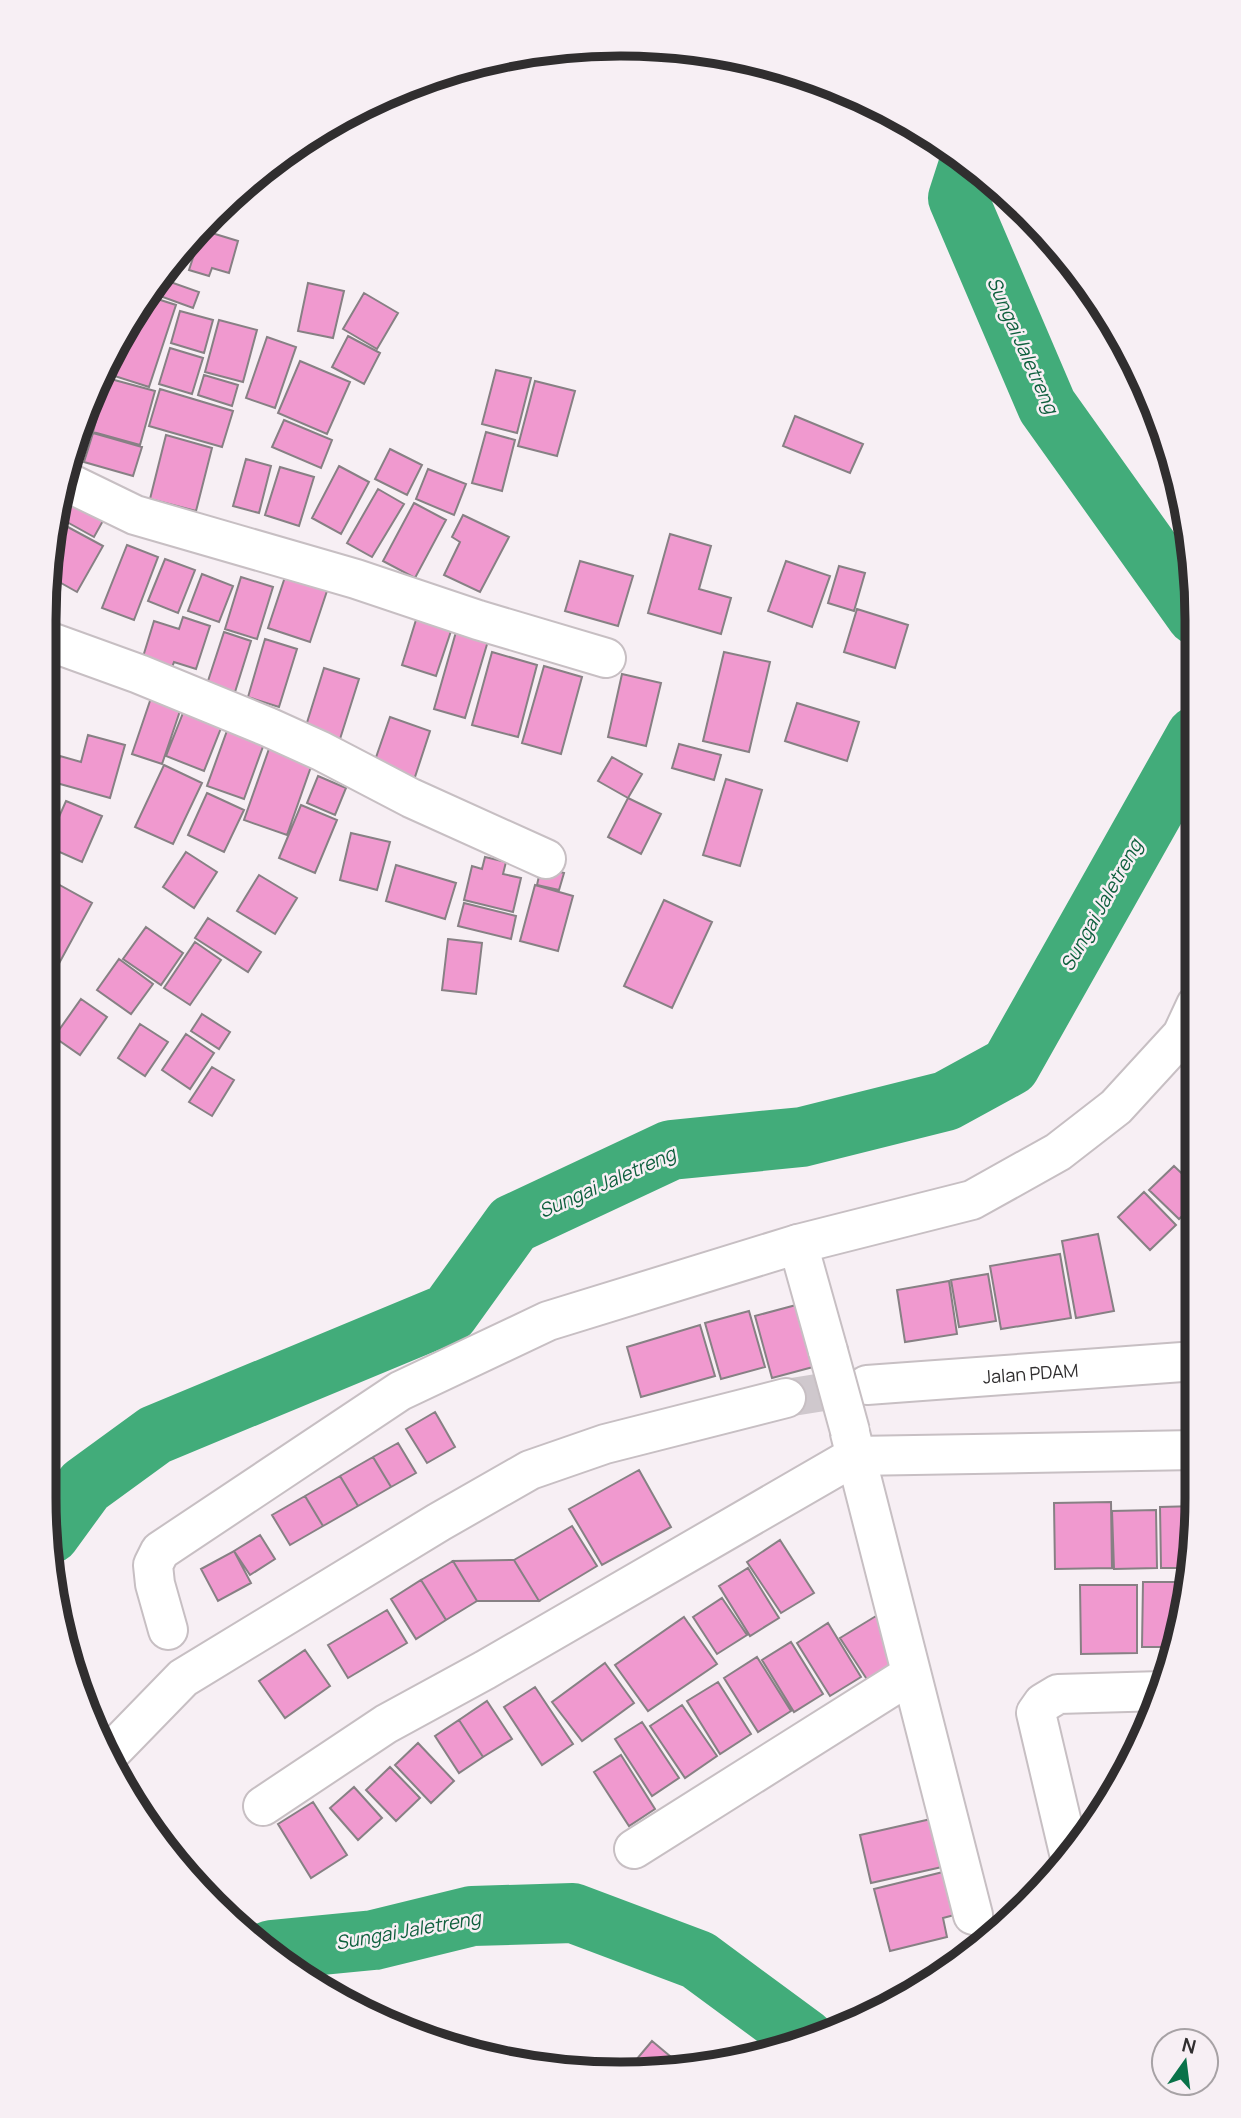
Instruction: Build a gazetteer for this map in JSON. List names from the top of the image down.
{
  "streets": {
    "street": ["Jalan PDAM"]
  },
  "water": ["Sungai Jaletreng"],
  "north": "top"
}
